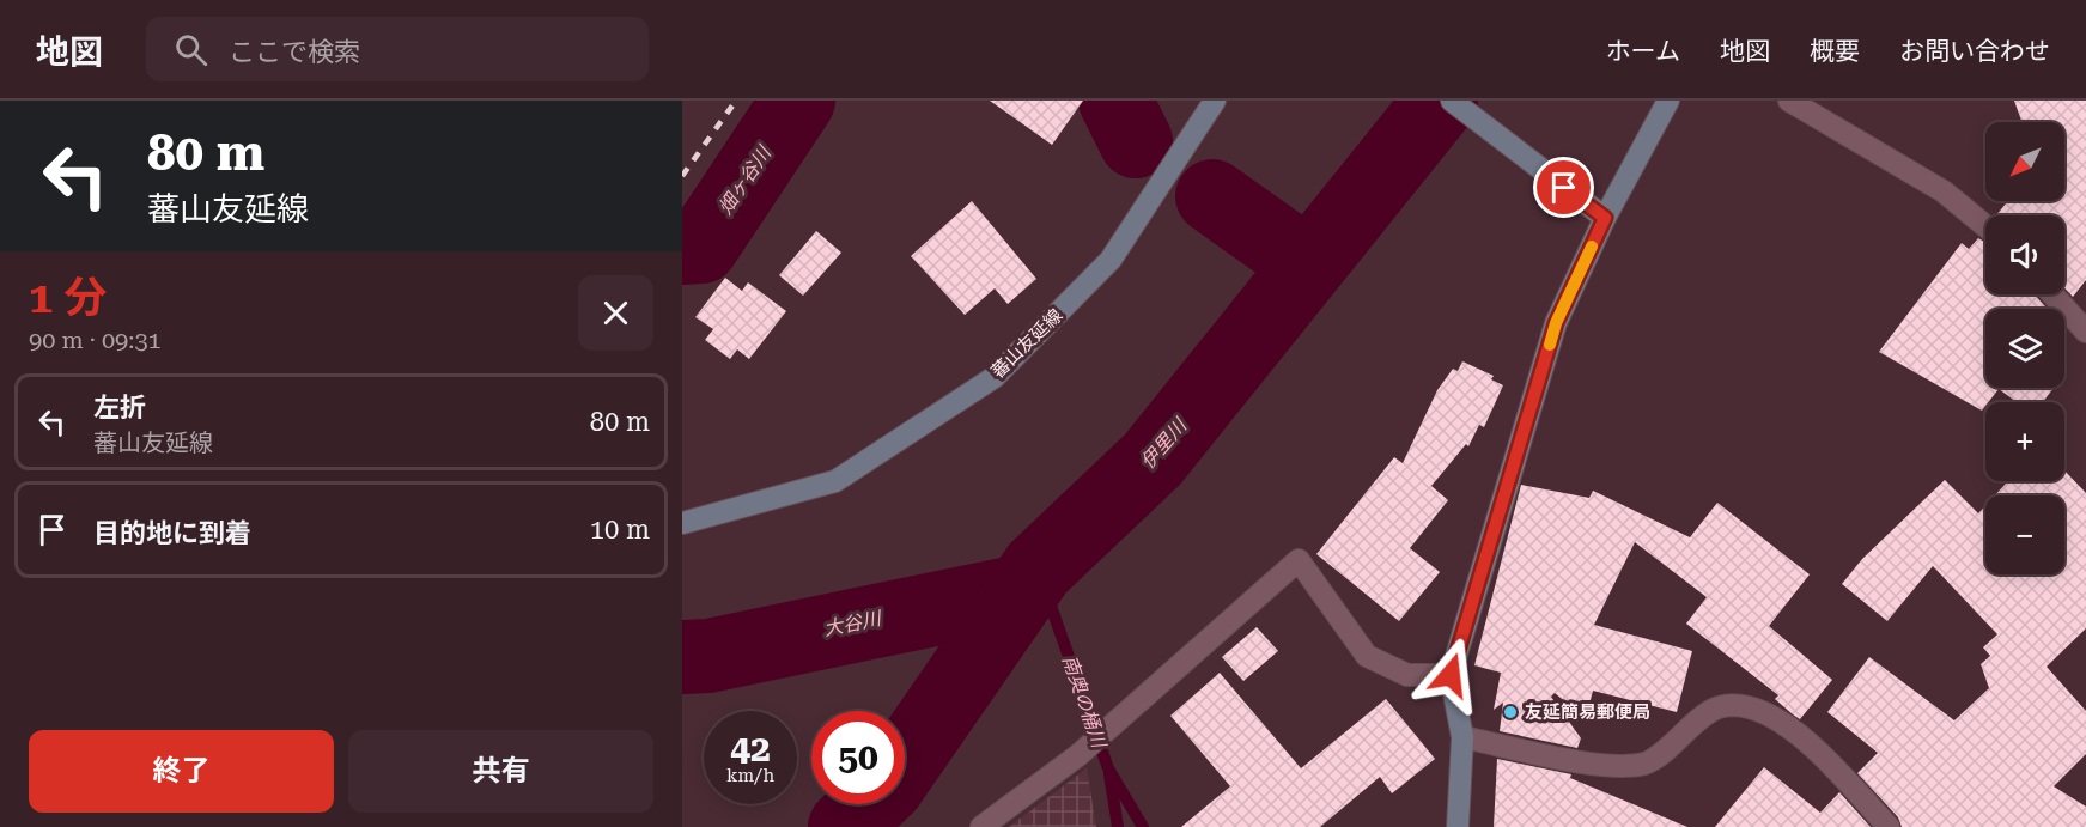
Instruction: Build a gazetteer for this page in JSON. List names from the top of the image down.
{
  "streets": {
    "main road": ["蕃山友延線"]
  },
  "water": [
    "畑ヶ谷川",
    "伊里川",
    "大谷川",
    "南奥の桶川"
  ],
  "places": ["友延簡易郵便局"],
  "north": "bottom left",
  "page": {
    "header": "地図",
    "search": "ここで検索",
    "nav": [
      "ホーム",
      "地図",
      "概要",
      "お問い合わせ"
    ],
    "turn": ["80 m", "蕃山友延線"],
    "map_buttons": ["+", "−"],
    "heading": ["1 分", "90 m · 09:31"],
    "list": [
      {
        "name": "左折",
        "note": "蕃山友延線",
        "value": "80 m"
      },
      {
        "name": "目的地に到着",
        "value": "10 m"
      }
    ],
    "speed": "42 km/h",
    "limit": "50",
    "buttons": ["終了", "共有"]
  }
}
